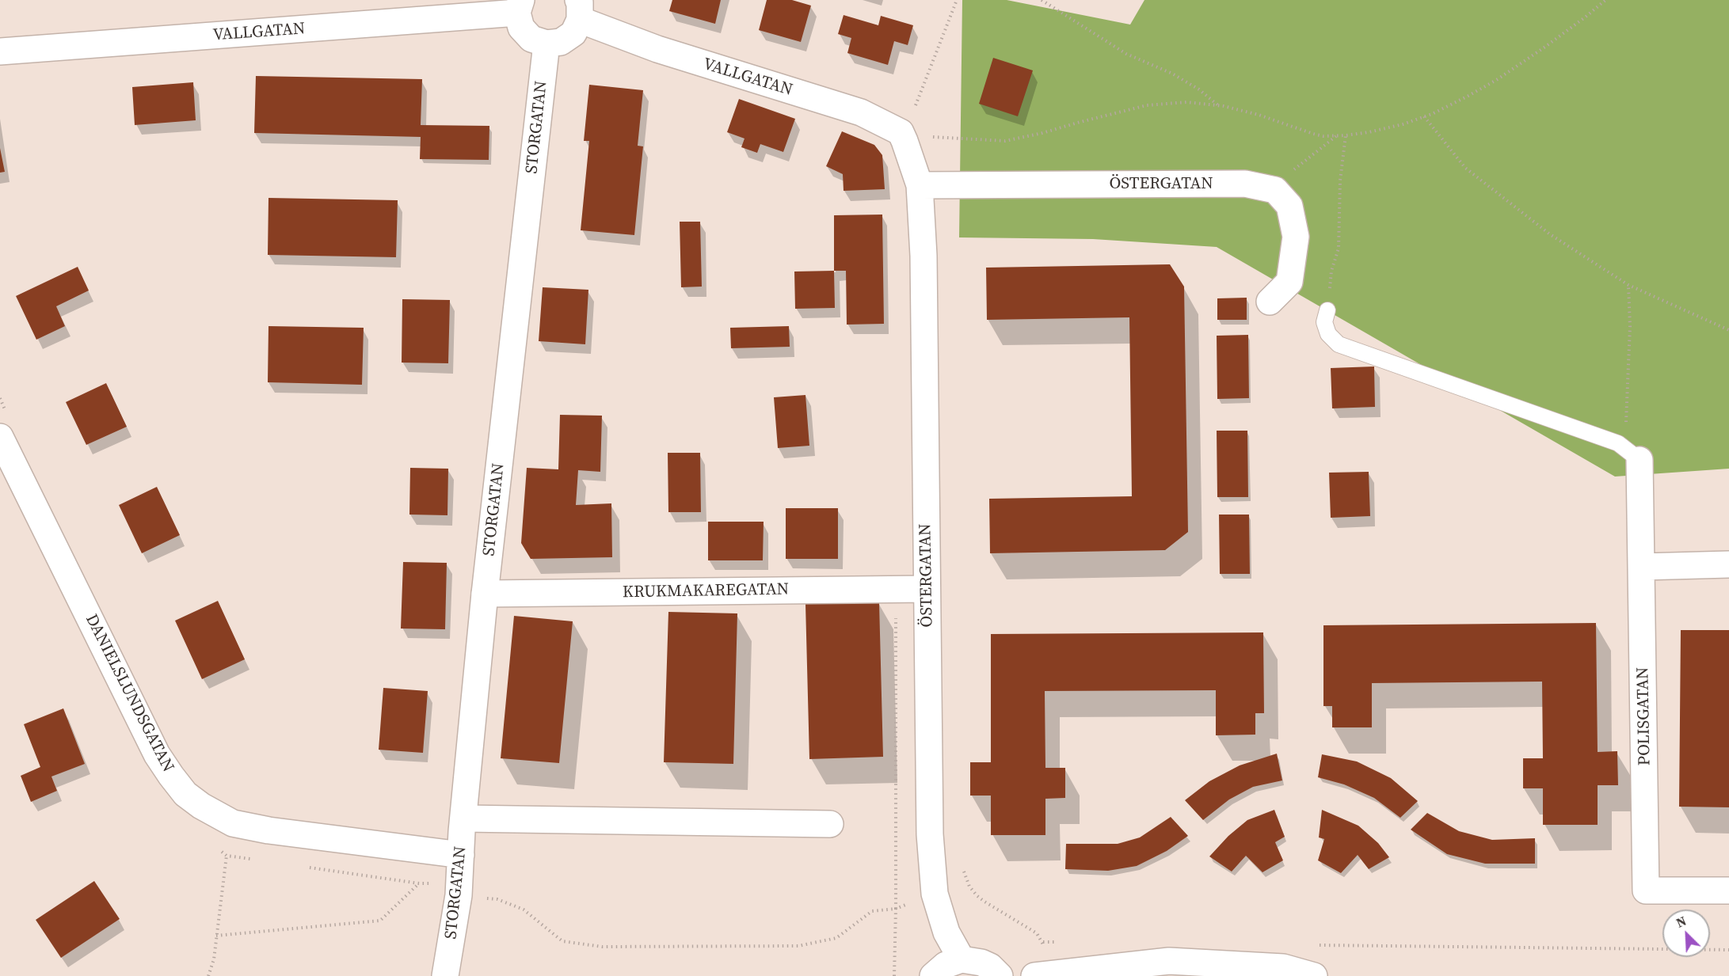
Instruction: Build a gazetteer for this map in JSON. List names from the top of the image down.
{
  "streets": {
    "street": [
      "VALLGATAN",
      "STORGATAN",
      "ÖSTERGATAN",
      "KRUKMAKAREGATAN",
      "DANIELSLUNDSGATAN",
      "POLISGATAN"
    ]
  },
  "crossings": [
    ["VALLGATAN", "ÖSTERGATAN"],
    ["STORGATAN", "KRUKMAKAREGATAN"],
    ["STORGATAN", "DANIELSLUNDSGATAN"],
    ["ÖSTERGATAN", "KRUKMAKAREGATAN"]
  ],
  "north": "top left"
}
